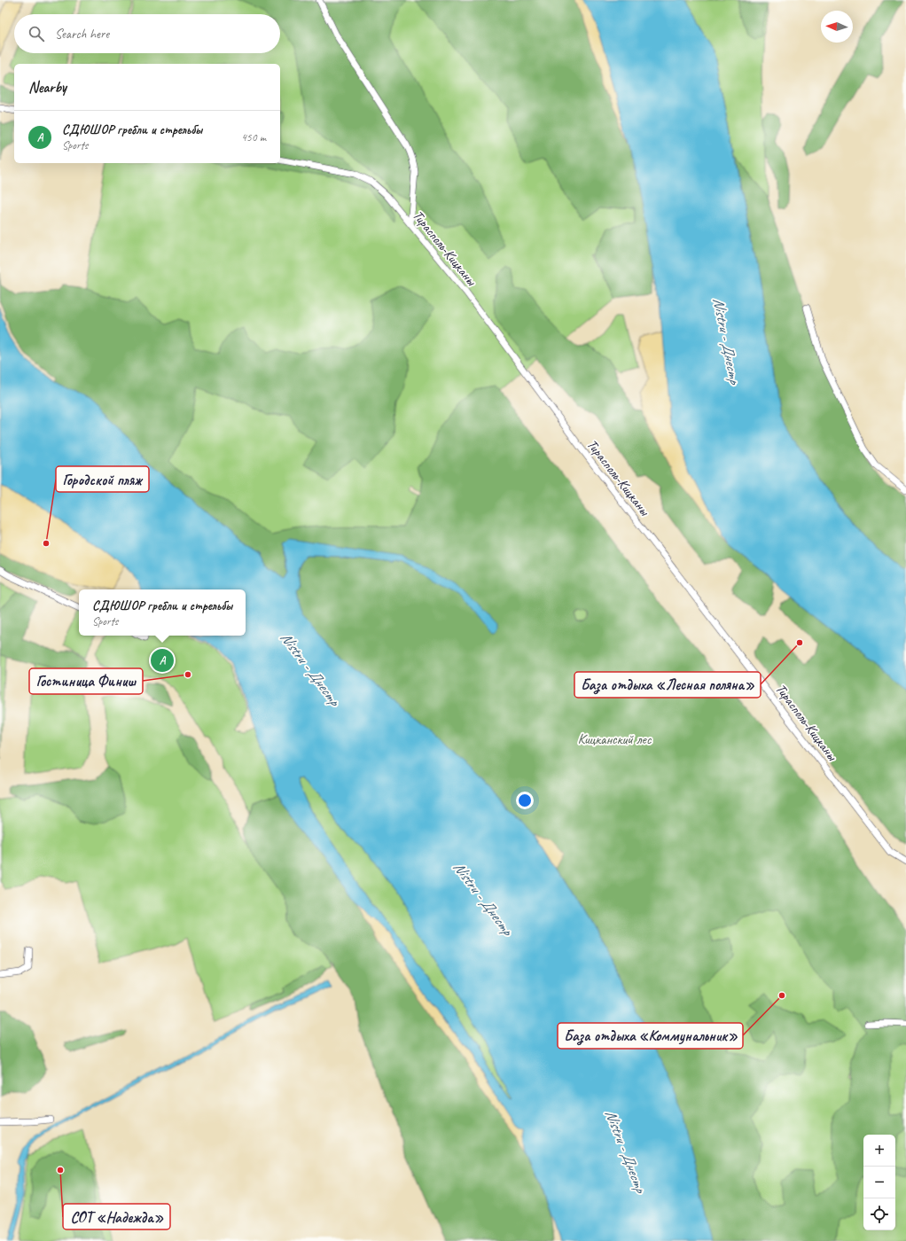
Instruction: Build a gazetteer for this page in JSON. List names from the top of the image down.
{
  "streets": {
    "street": ["Тирасполь-Кицканы"]
  },
  "water": ["Nistru - Днестр"],
  "parks": ["Кицканский лес"],
  "places": [
    "Городской пляж",
    "База отдыха «Лесная поляна»",
    "Гостиница Финиш",
    "База отдыха «Коммунальник»",
    "СОТ «Надежда»"
  ],
  "north": "left",
  "page": {
    "search": "Search here",
    "heading": "Nearby",
    "list": [
      {
        "mark": "A",
        "name": "СДЮШОР гребли и стрельбы",
        "note": "Sports",
        "value": "450 m"
      }
    ],
    "popup": ["СДЮШОР гребли и стрельбы", "Sports"],
    "pins": "A",
    "map_buttons": ["+", "−"]
  }
}
